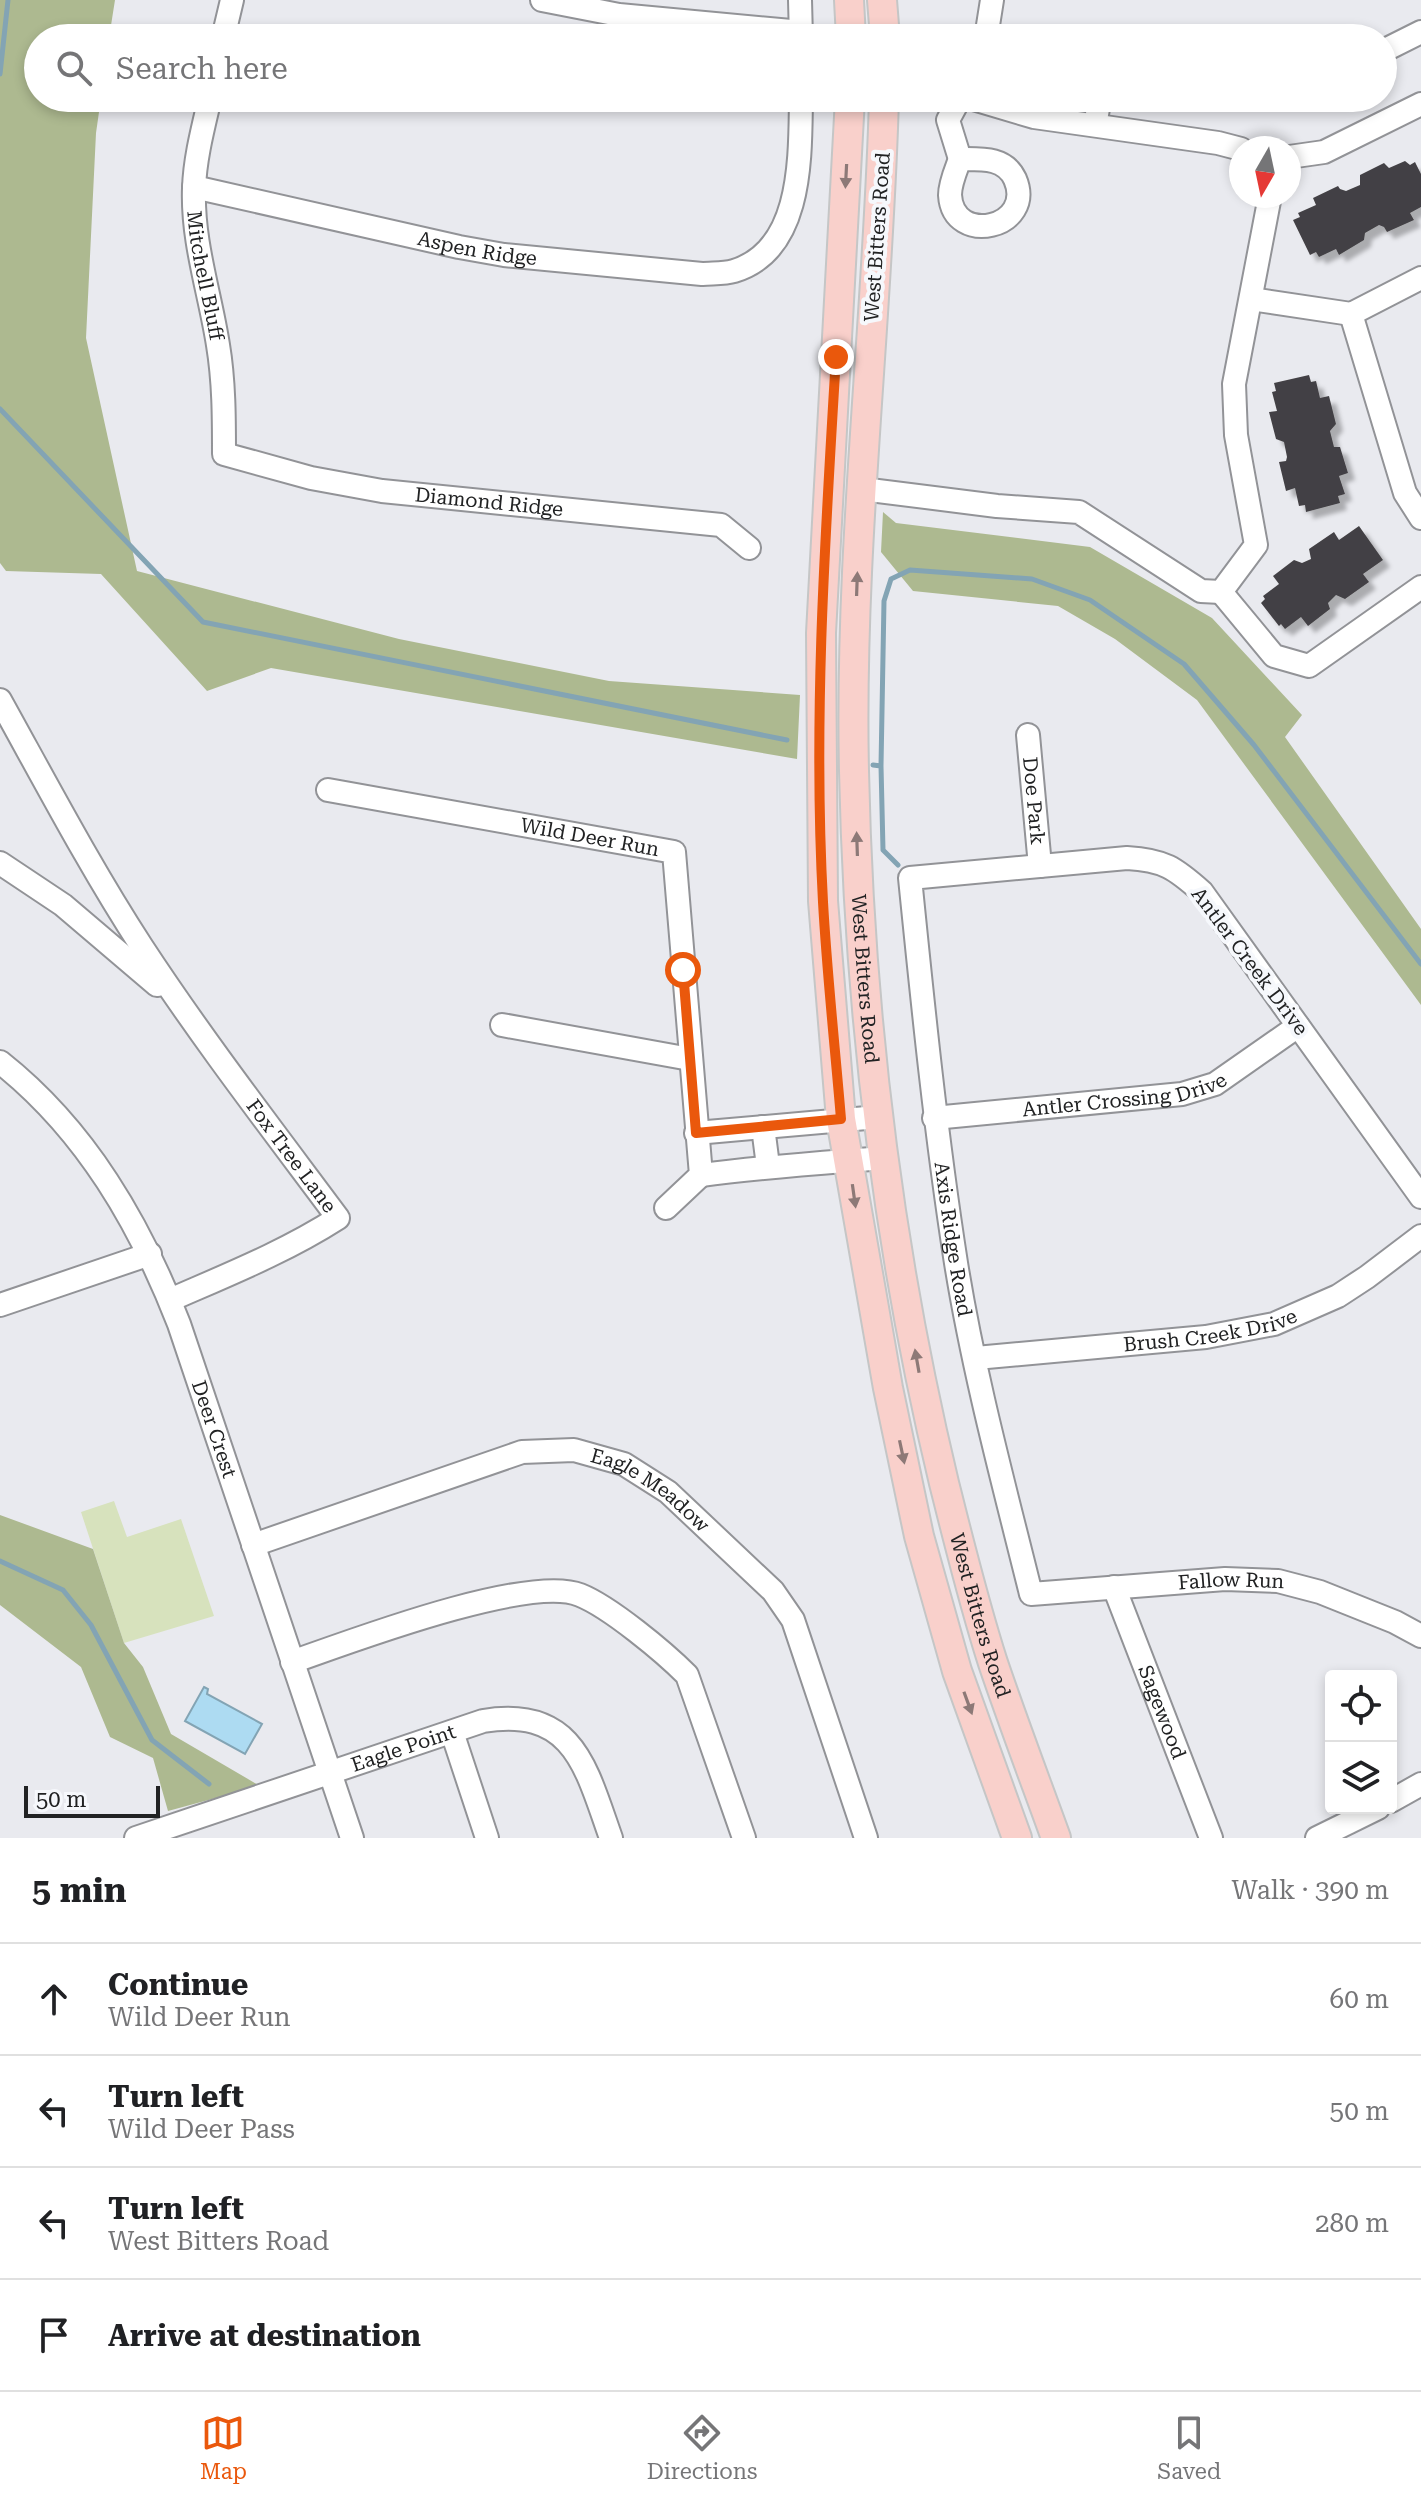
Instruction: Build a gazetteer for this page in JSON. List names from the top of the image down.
{
  "streets": {
    "main road": ["West Bitters Road"],
    "street": [
      "Aspen Ridge",
      "Mitchell Bluff",
      "Diamond Ridge",
      "Doe Park",
      "Wild Deer Run",
      "Antler Creek Drive",
      "Antler Crossing Drive",
      "Fox Tree Lane",
      "Axis Ridge Road",
      "Brush Creek Drive",
      "Deer Crest",
      "Eagle Meadow",
      "Fallow Run",
      "Sagewood",
      "Eagle Point"
    ]
  },
  "crossings": [
    ["Aspen Ridge", "Mitchell Bluff"],
    ["Mitchell Bluff", "Diamond Ridge"],
    ["Doe Park", "Antler Creek Drive"],
    ["Antler Creek Drive", "Antler Crossing Drive"],
    ["Antler Creek Drive", "Axis Ridge Road"],
    ["Antler Crossing Drive", "Axis Ridge Road"],
    ["Fox Tree Lane", "Deer Crest"],
    ["Axis Ridge Road", "Brush Creek Drive"],
    ["Axis Ridge Road", "Fallow Run"],
    ["Deer Crest", "Eagle Meadow"],
    ["Deer Crest", "Eagle Point"],
    ["Fallow Run", "Sagewood"]
  ],
  "scale_bar": "50 m",
  "north": "bottom",
  "page": {
    "search": "Search here",
    "scale": "50 m",
    "heading": ["5 min", "Walk · 390 m"],
    "list": [
      ["Continue", "Wild Deer Run", "60 m"],
      ["Turn left", "Wild Deer Pass", "50 m"],
      ["Turn left", "West Bitters Road", "280 m"],
      "Arrive at destination"
    ],
    "nav": ["Map", "Directions", "Saved"]
  }
}
